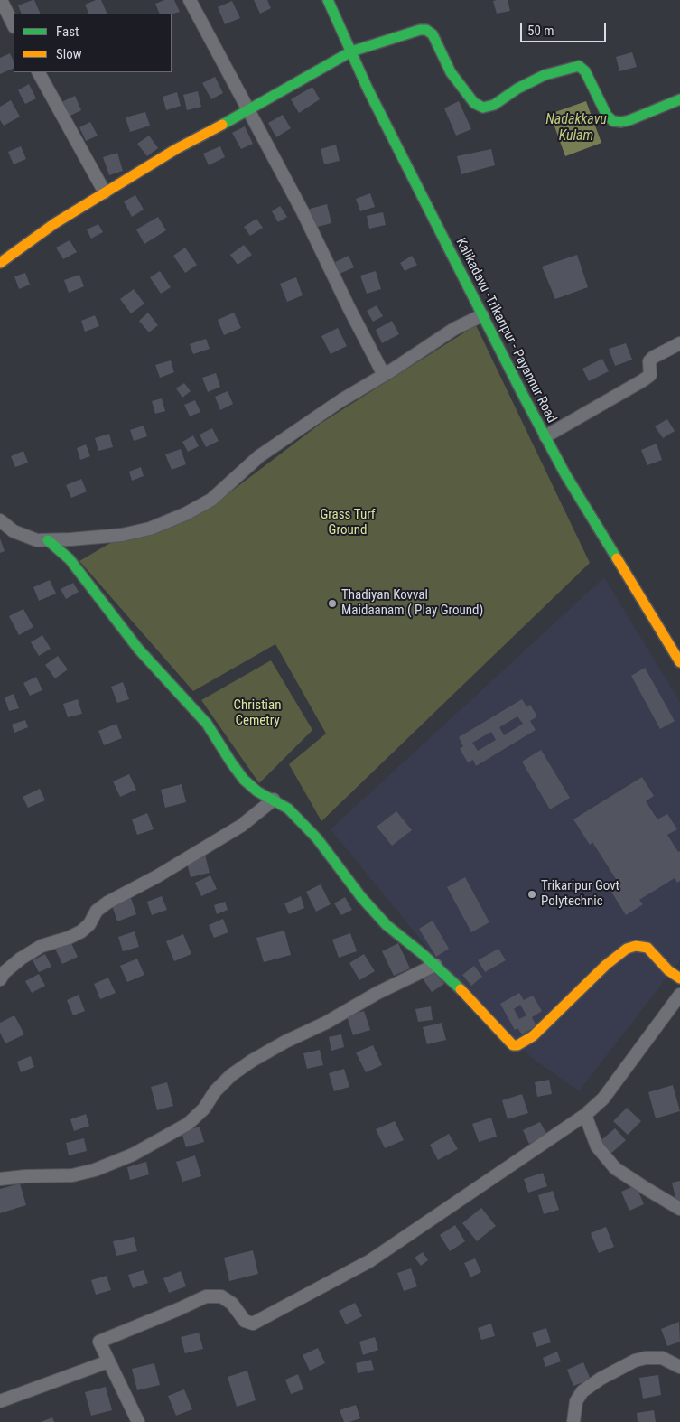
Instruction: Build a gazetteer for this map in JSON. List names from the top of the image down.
{
  "streets": {
    "street": ["Kalikadavu -Trikaripur - Payannur Road"]
  },
  "water": ["Nadakkavu Kulam"],
  "parks": ["Grass Turf Ground", "Christian Cemetry"],
  "places": ["Thadiyan Kovval Maidaanam ( Play Ground)", "Trikaripur Govt Polytechnic"],
  "legend": ["Fast", "Slow"],
  "scale_bar": "50 m"
}
